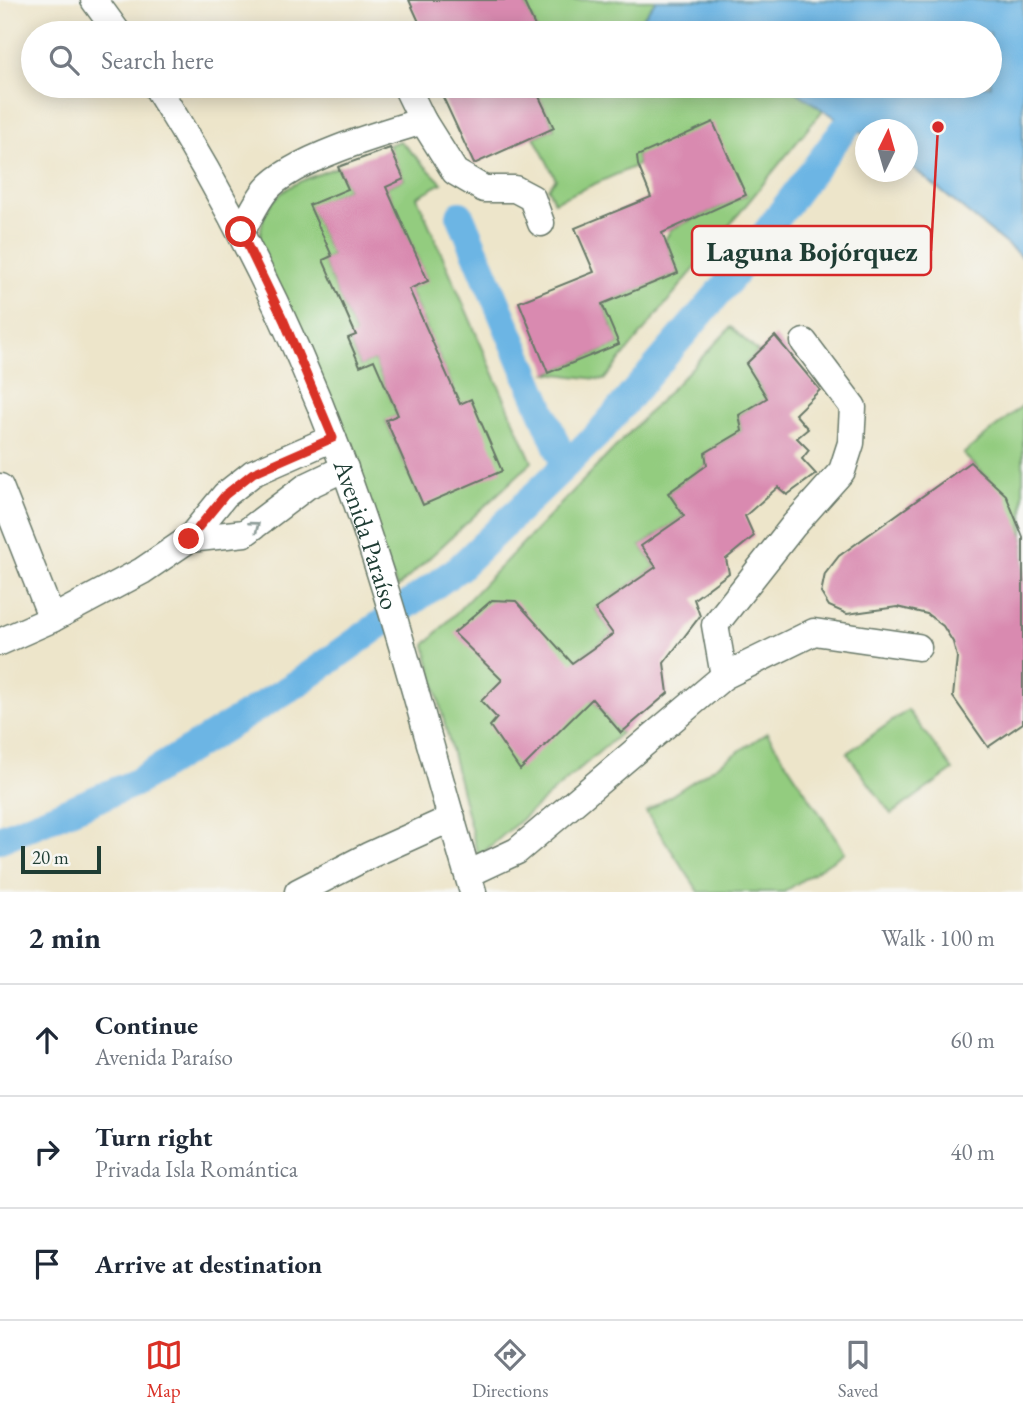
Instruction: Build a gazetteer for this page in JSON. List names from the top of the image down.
{
  "streets": {
    "street": ["Avenida Paraíso"]
  },
  "places": ["Laguna Bojórquez"],
  "scale_bar": "20 m",
  "north": "top",
  "page": {
    "search": "Search here",
    "scale": "20 m",
    "heading": ["2 min", "Walk · 100 m"],
    "list": [
      ["Continue", "Avenida Paraíso", "60 m"],
      ["Turn right", "Privada Isla Romántica", "40 m"],
      "Arrive at destination"
    ],
    "nav": ["Map", "Directions", "Saved"]
  }
}
